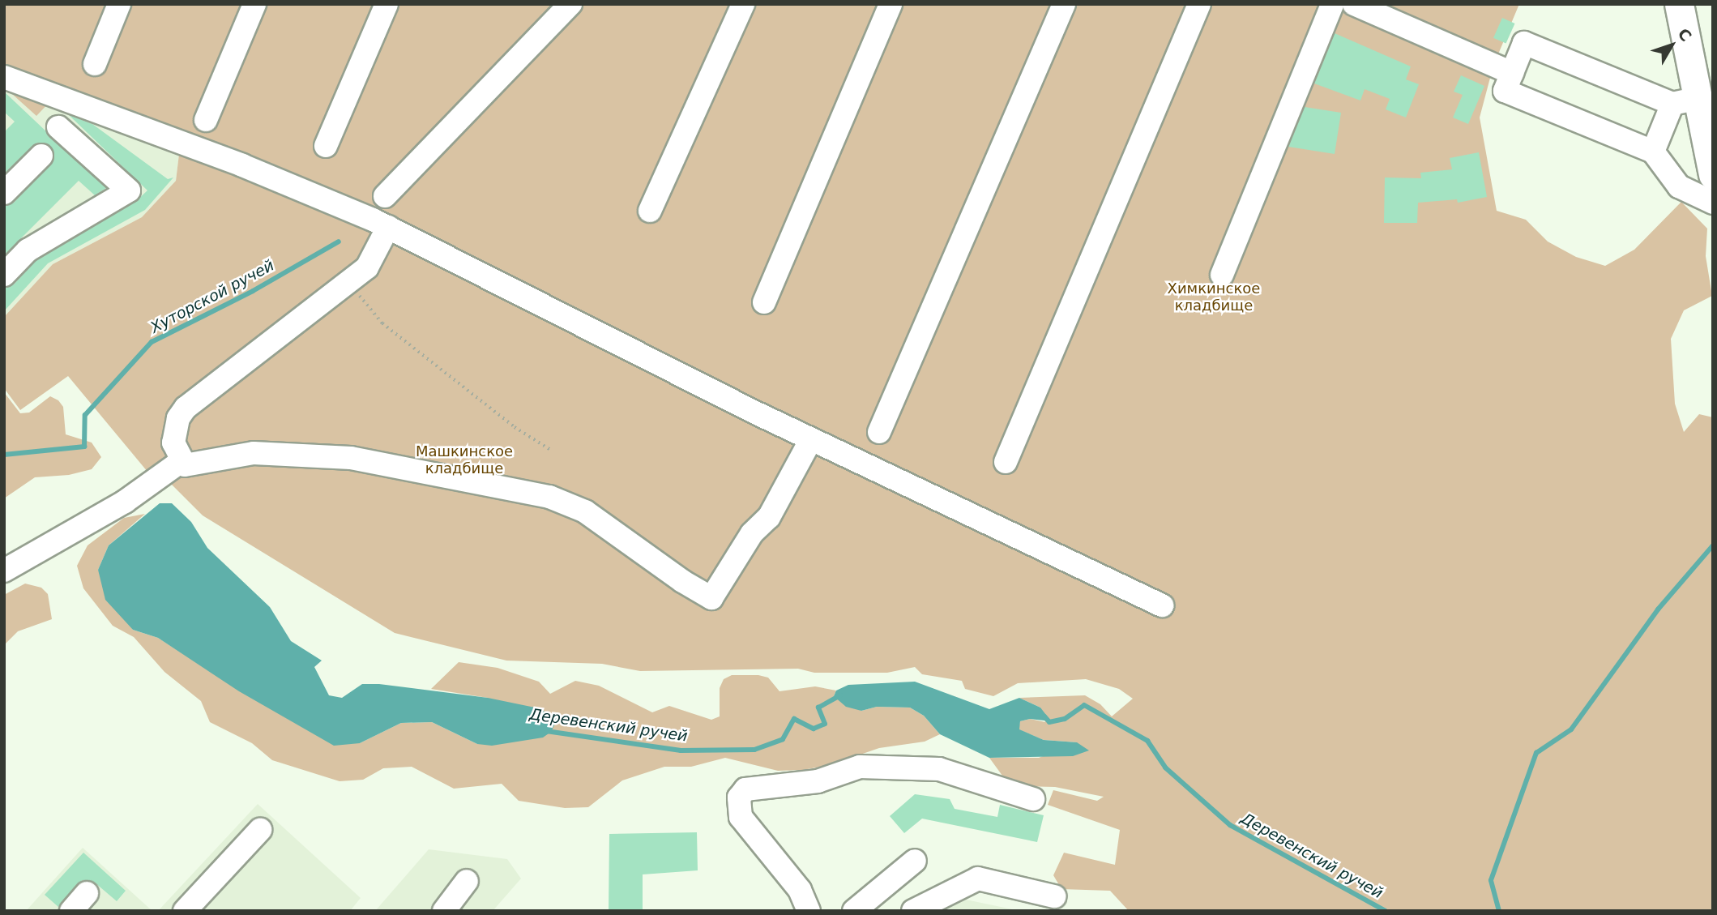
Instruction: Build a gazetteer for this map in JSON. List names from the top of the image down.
{
  "water": ["Хуторской ручей", "Деревенский ручей"],
  "parks": ["Химкинское кладбище", "Машкинское кладбище"],
  "north": "top right"
}
